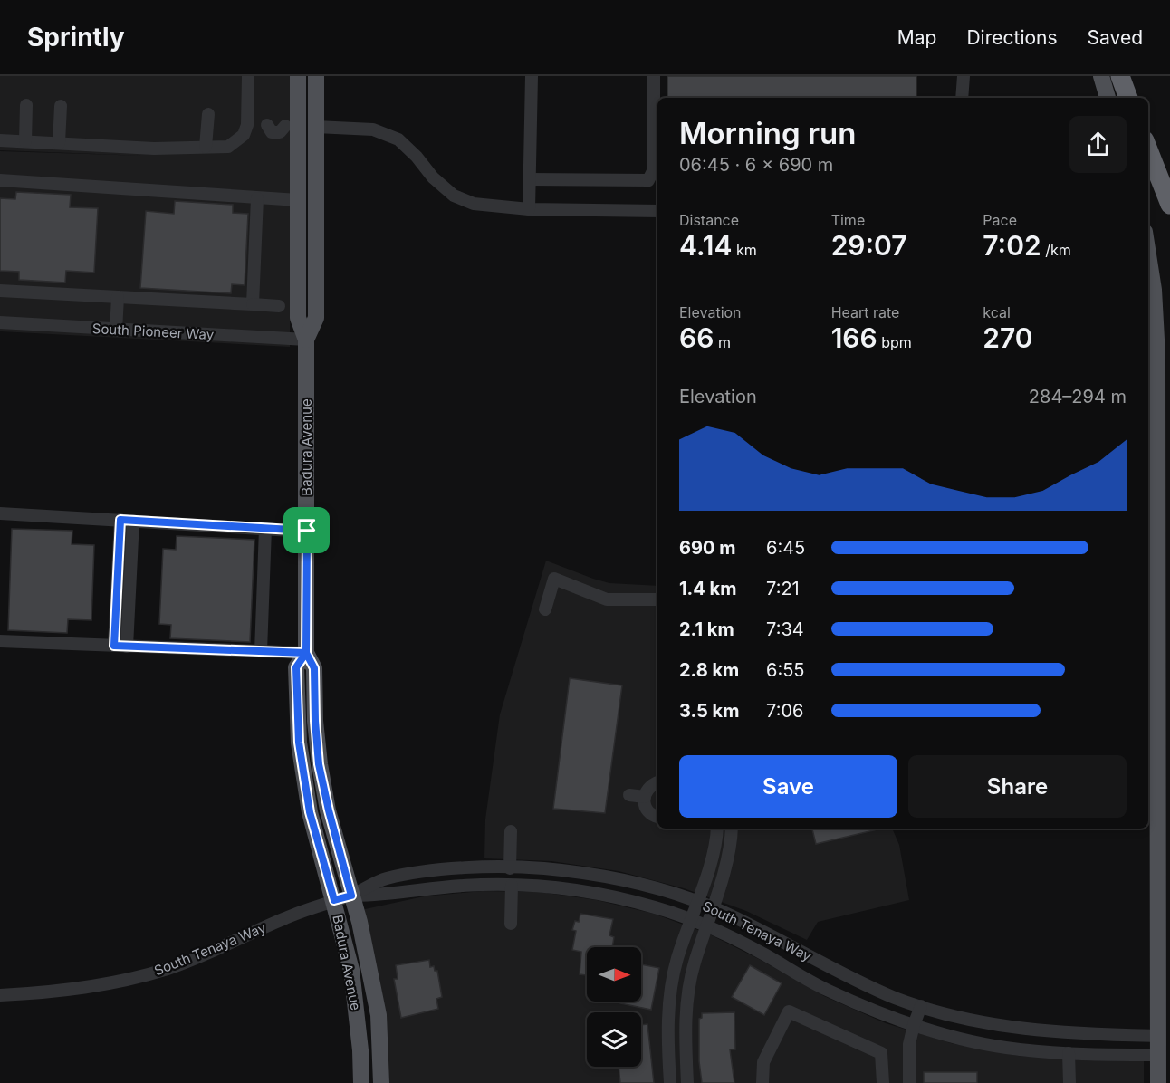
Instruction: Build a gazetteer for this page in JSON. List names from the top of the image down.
{
  "streets": {
    "main road": ["Badura Avenue"],
    "street": ["South Pioneer Way", "South Tenaya Way"]
  },
  "crossings": [
    ["South Pioneer Way", "Badura Avenue"],
    ["Badura Avenue", "South Tenaya Way"]
  ],
  "north": "right",
  "page": {
    "header": "Sprintly",
    "nav": ["Map", "Directions", "Saved"],
    "heading": ["Morning run", "06:45 · 6 × 690 m"],
    "stats": [
      ["Distance", "4.14 km"],
      ["Time", "29:07"],
      ["Pace", "7:02 /km"],
      ["Elevation", "66 m"],
      ["Heart rate", "166 bpm"],
      ["kcal", "270"]
    ],
    "chart": ["Elevation", "284–294 m"],
    "list": [
      {
        "name": "690 m",
        "note": "6:45"
      },
      {
        "name": "1.4 km",
        "note": "7:21"
      },
      {
        "name": "2.1 km",
        "note": "7:34"
      },
      {
        "name": "2.8 km",
        "note": "6:55"
      },
      {
        "name": "3.5 km",
        "note": "7:06"
      }
    ],
    "buttons": ["Save", "Share"]
  }
}
